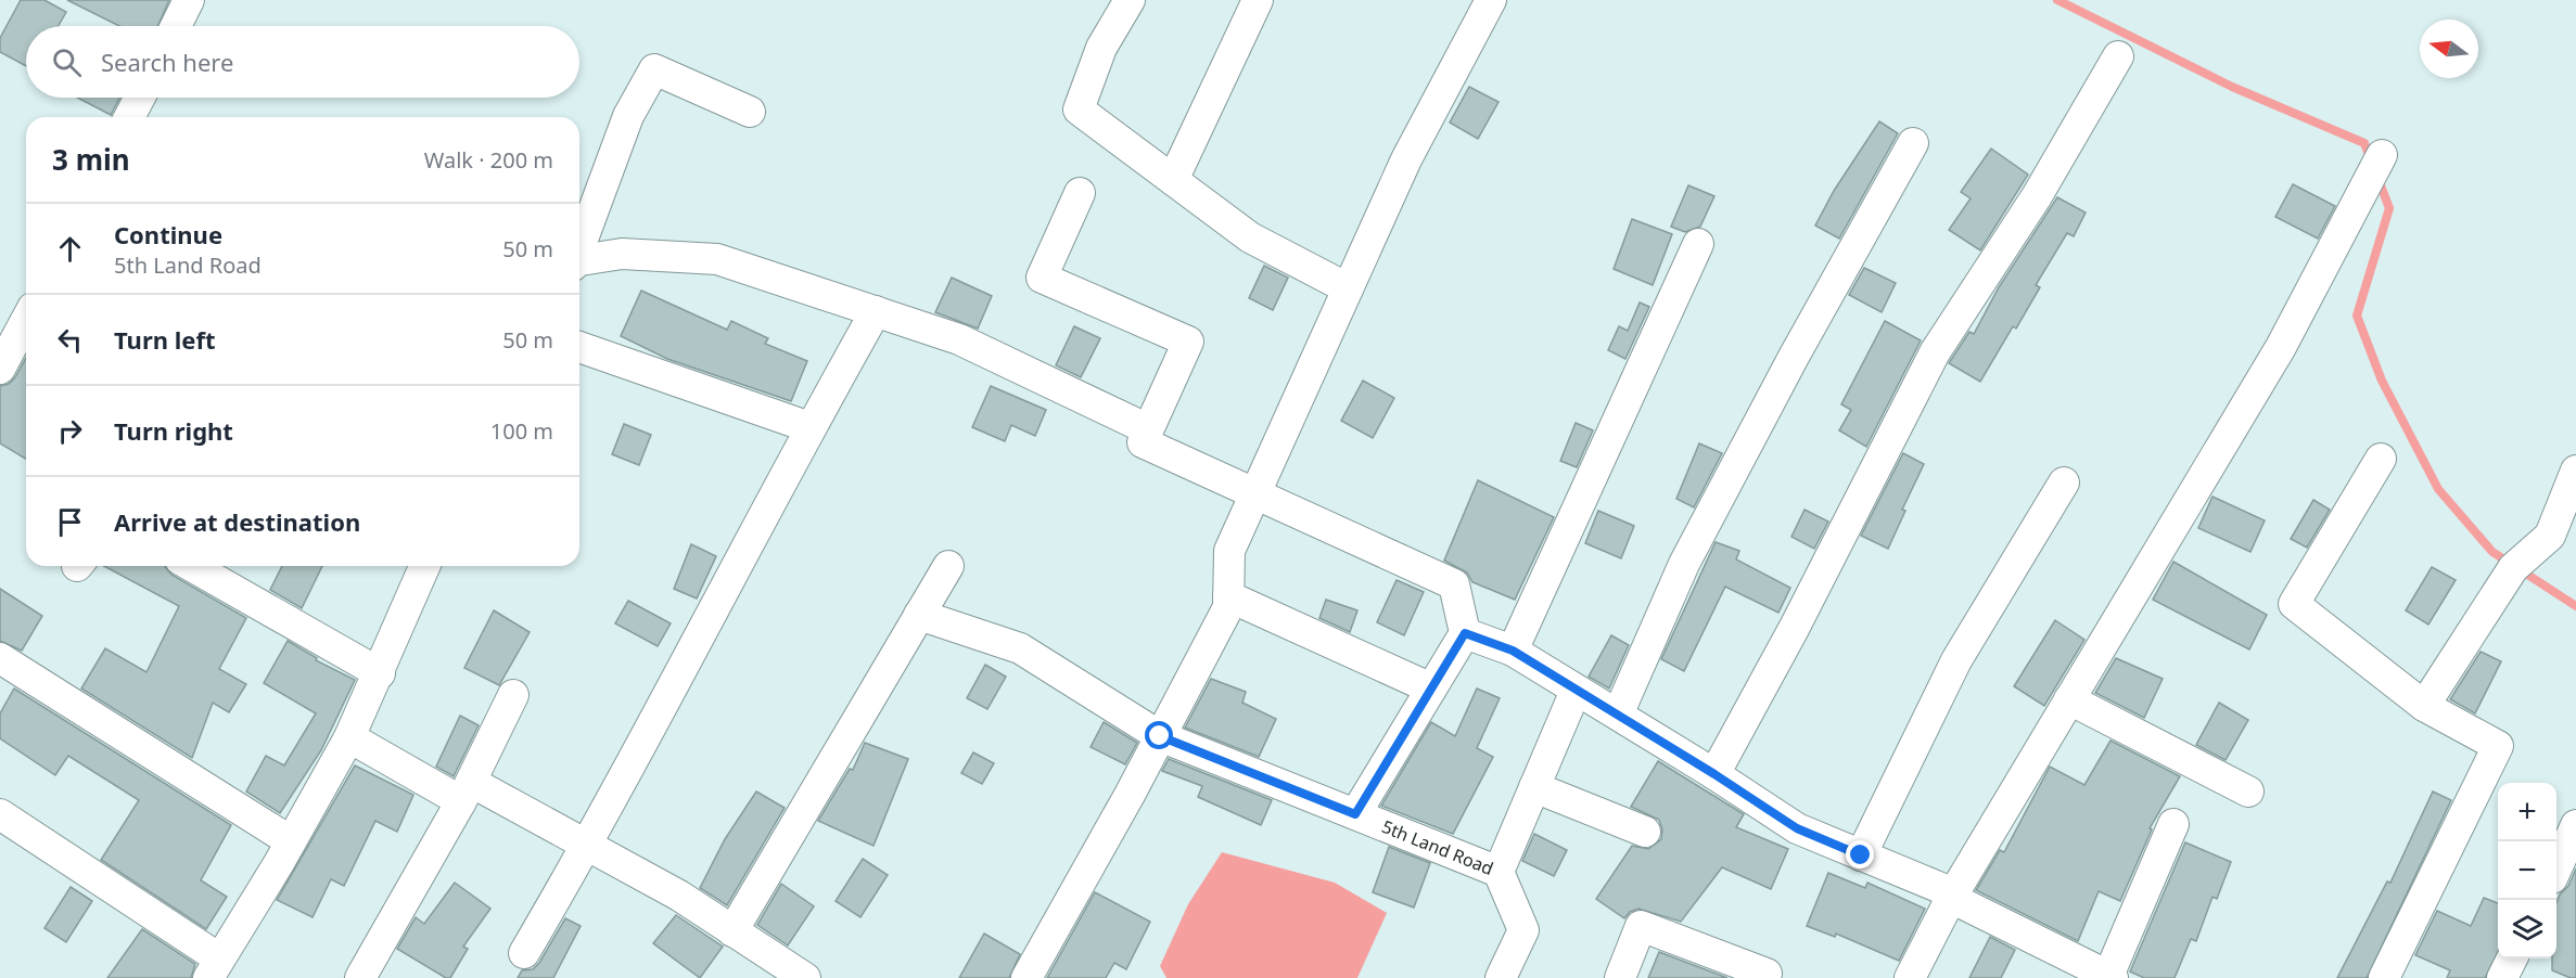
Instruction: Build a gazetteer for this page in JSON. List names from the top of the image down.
{
  "streets": {
    "street": ["5th Land Road"]
  },
  "north": "left",
  "page": {
    "search": "Search here",
    "heading": ["3 min", "Walk · 200 m"],
    "list": [
      ["Continue", "5th Land Road", "50 m"],
      ["Turn left", "50 m"],
      ["Turn right", "100 m"],
      "Arrive at destination"
    ],
    "map_buttons": ["+", "−"]
  }
}
